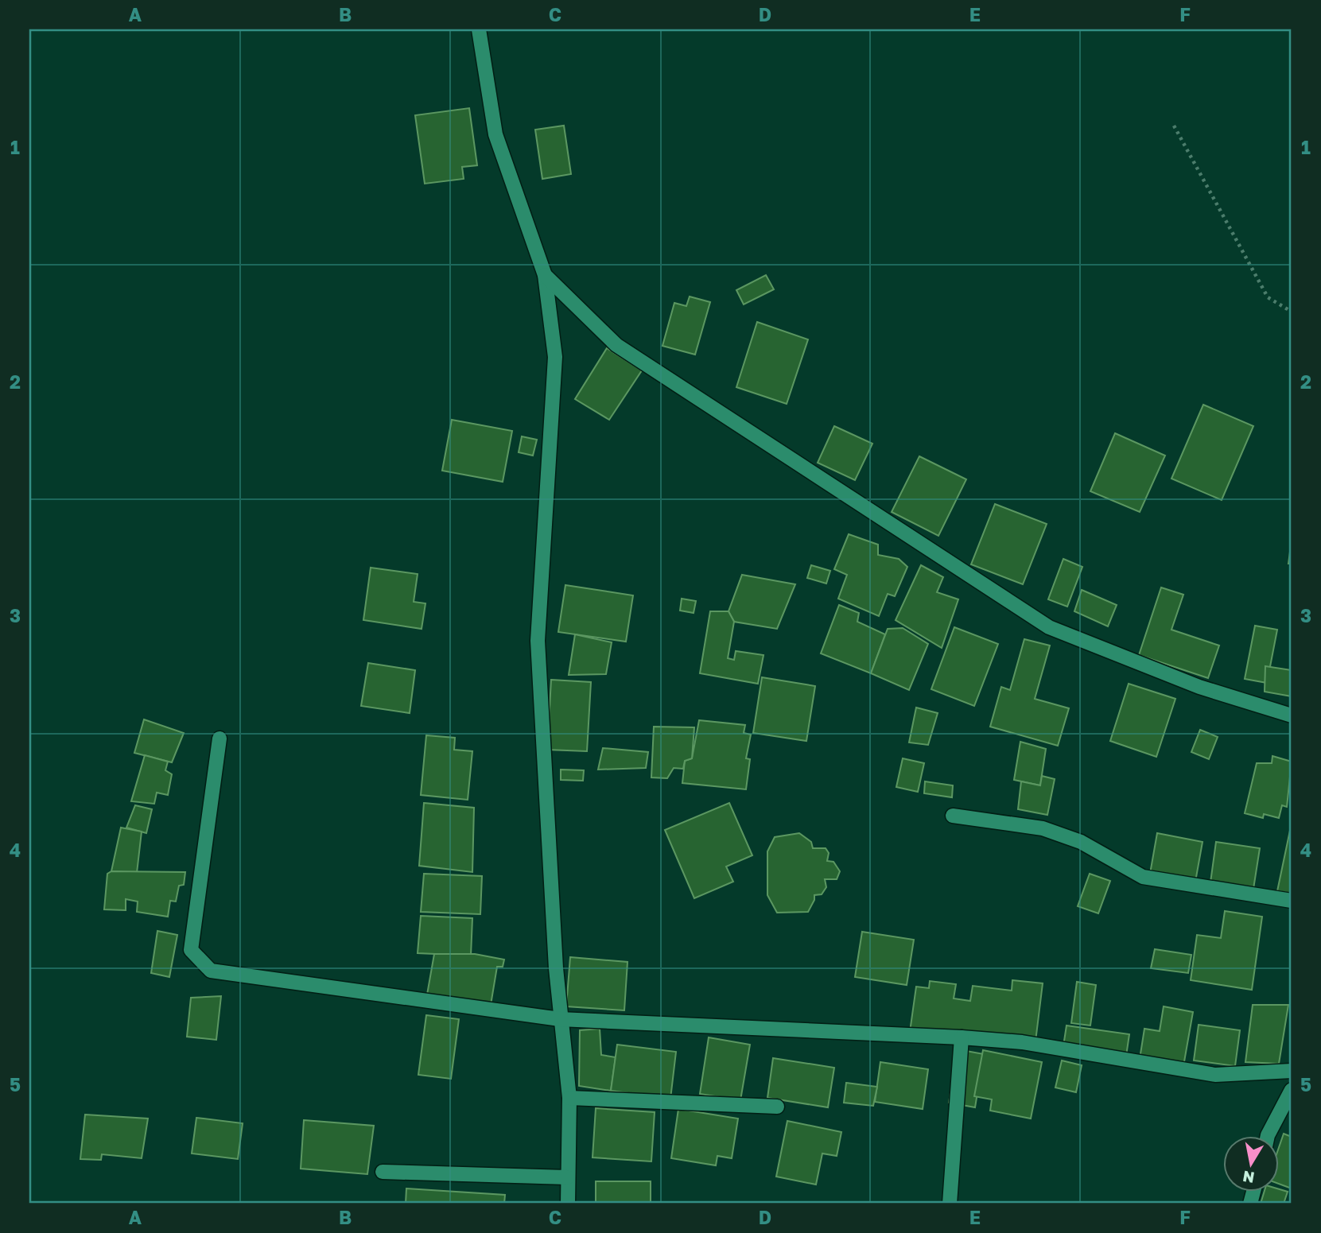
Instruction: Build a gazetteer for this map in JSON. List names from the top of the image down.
{
  "north": "bottom",
  "grid": {
    "columns": [
      "A",
      "B",
      "C",
      "D",
      "E",
      "F"
    ],
    "rows": [
      "1",
      "2",
      "3",
      "4",
      "5"
    ]
  }
}
